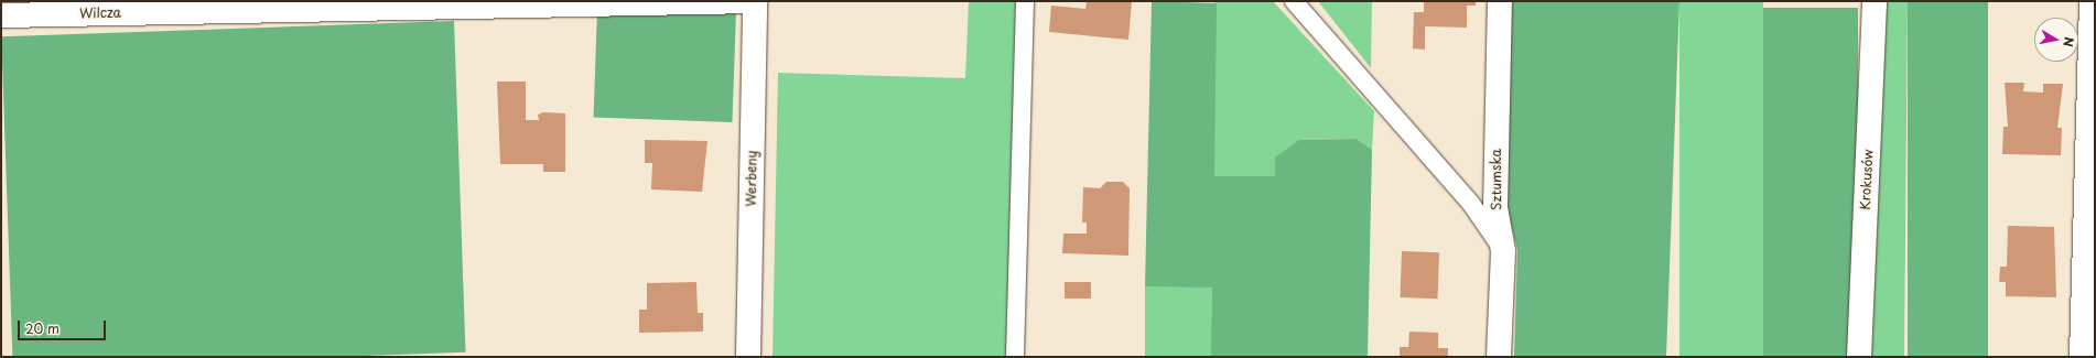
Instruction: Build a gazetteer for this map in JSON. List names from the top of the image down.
{
  "streets": {
    "street": [
      "Wilcza",
      "Werbeny",
      "Sztumska",
      "Krokusów"
    ]
  },
  "crossings": [
    ["Wilcza", "Werbeny"]
  ],
  "scale_bar": "20 m",
  "north": "right"
}
